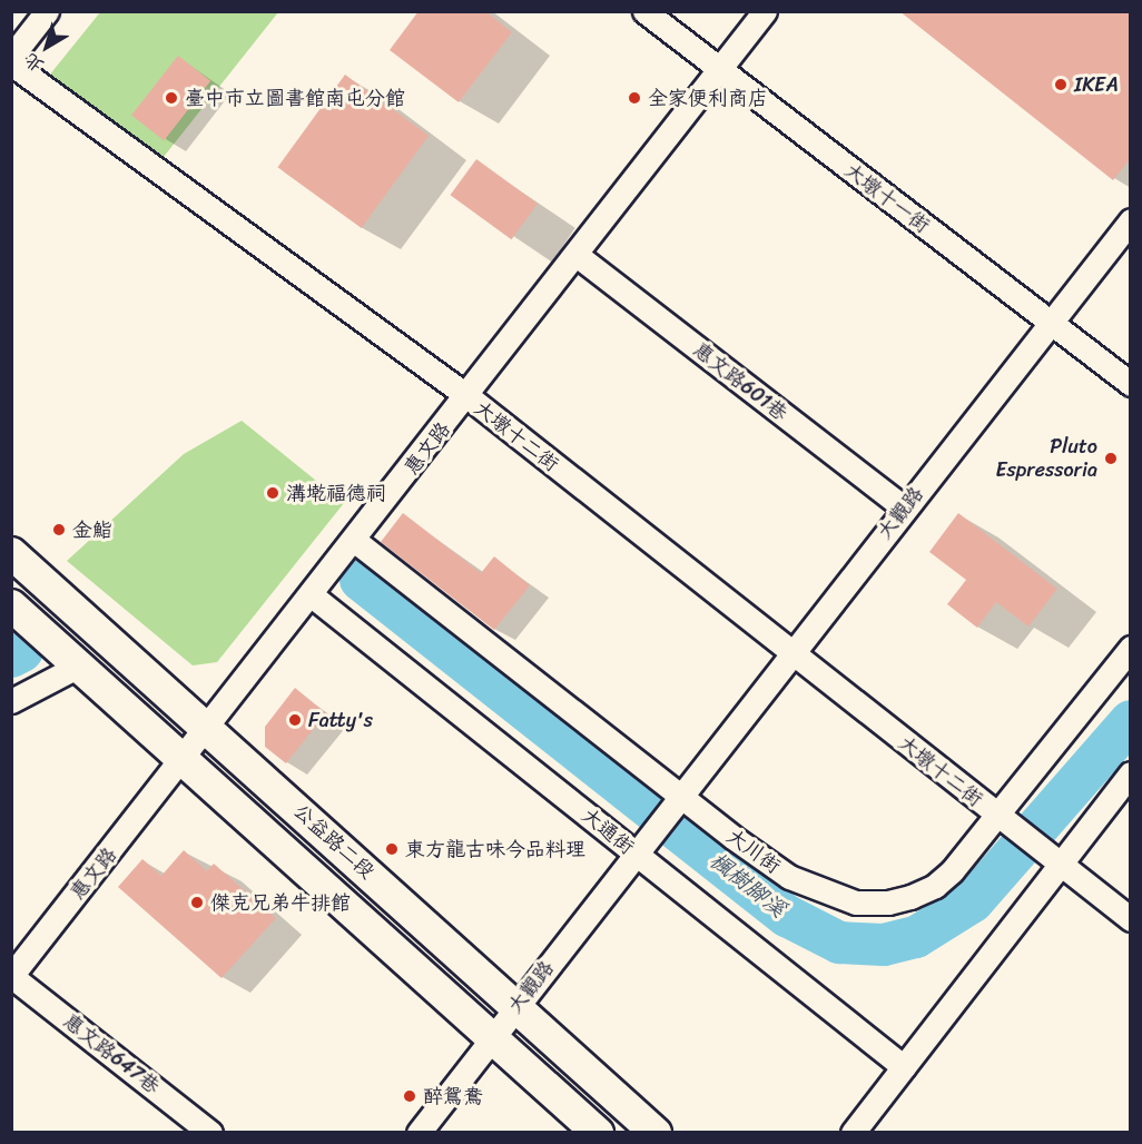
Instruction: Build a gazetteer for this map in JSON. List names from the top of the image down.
{
  "streets": {
    "main road": ["公益路二段"],
    "street": [
      "大墩十一街",
      "惠文路601巷",
      "大墩十二街",
      "惠文路",
      "大觀路",
      "大通街",
      "大川街",
      "惠文路647巷"
    ]
  },
  "crossings": [
    ["大墩十一街", "惠文路"],
    ["大墩十一街", "大觀路"],
    ["惠文路601巷", "惠文路"],
    ["惠文路601巷", "大觀路"],
    ["大墩十二街", "惠文路"],
    ["大墩十二街", "大觀路"],
    ["大墩十二街", "大川街"],
    ["惠文路", "大通街"],
    ["惠文路", "公益路二段"],
    ["惠文路", "大川街"],
    ["惠文路", "惠文路647巷"],
    ["大觀路", "大通街"],
    ["大觀路", "公益路二段"],
    ["大觀路", "大川街"]
  ],
  "water": ["楓樹腳溪"],
  "places": [
    "IKEA",
    "臺中市立圖書館南屯分館",
    "全家便利商店",
    "Pluto Espressoria",
    "溝墘福德祠",
    "金鮨",
    "Fatty's",
    "東方龍古味今品料理",
    "傑克兄弟牛排館",
    "醉鴛鴦"
  ],
  "north": "bottom left"
}
